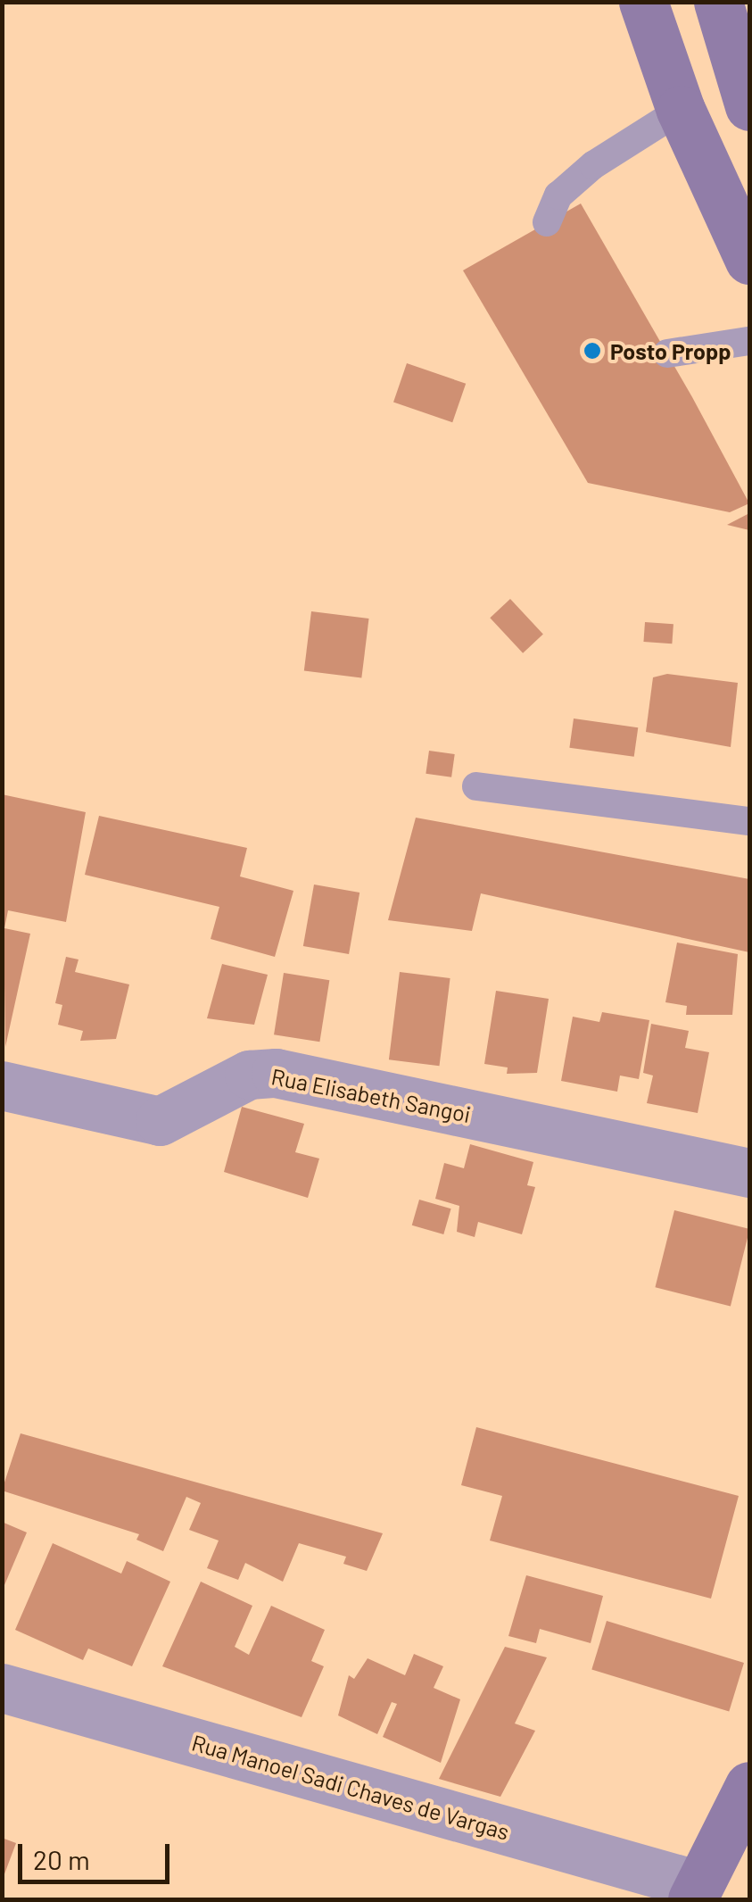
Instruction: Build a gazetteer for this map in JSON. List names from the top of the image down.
{
  "streets": {
    "street": ["Rua Elisabeth Sangoi", "Rua Manoel Sadi Chaves de Vargas"]
  },
  "places": ["Posto Propp"],
  "scale_bar": "20 m"
}
